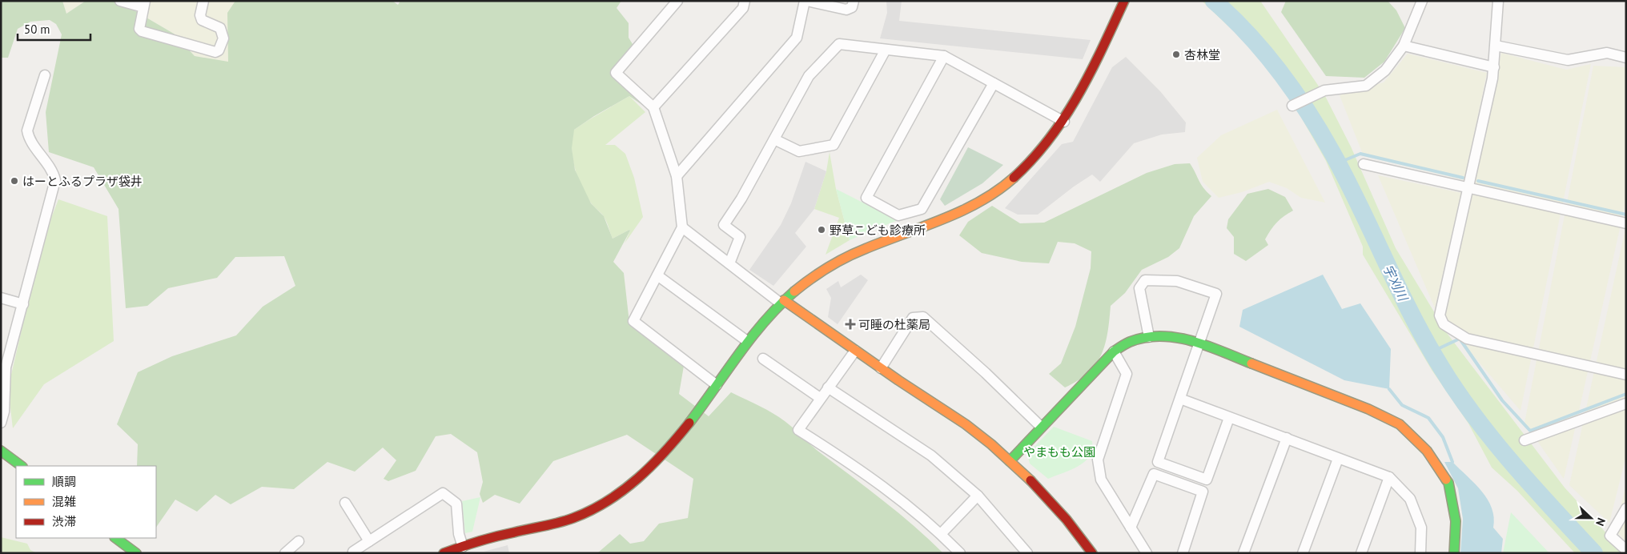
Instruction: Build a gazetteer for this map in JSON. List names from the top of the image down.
{
  "water": ["宇刈川"],
  "parks": ["やまもも公園"],
  "places": {
    "other": ["杏林堂", "はーとふるプラザ袋井", "野草こども診療所"],
    "health": ["可睡の杜薬局"]
  },
  "legend": ["順調", "混雑", "渋滞"],
  "scale_bar": "50 m",
  "north": "right"
}
